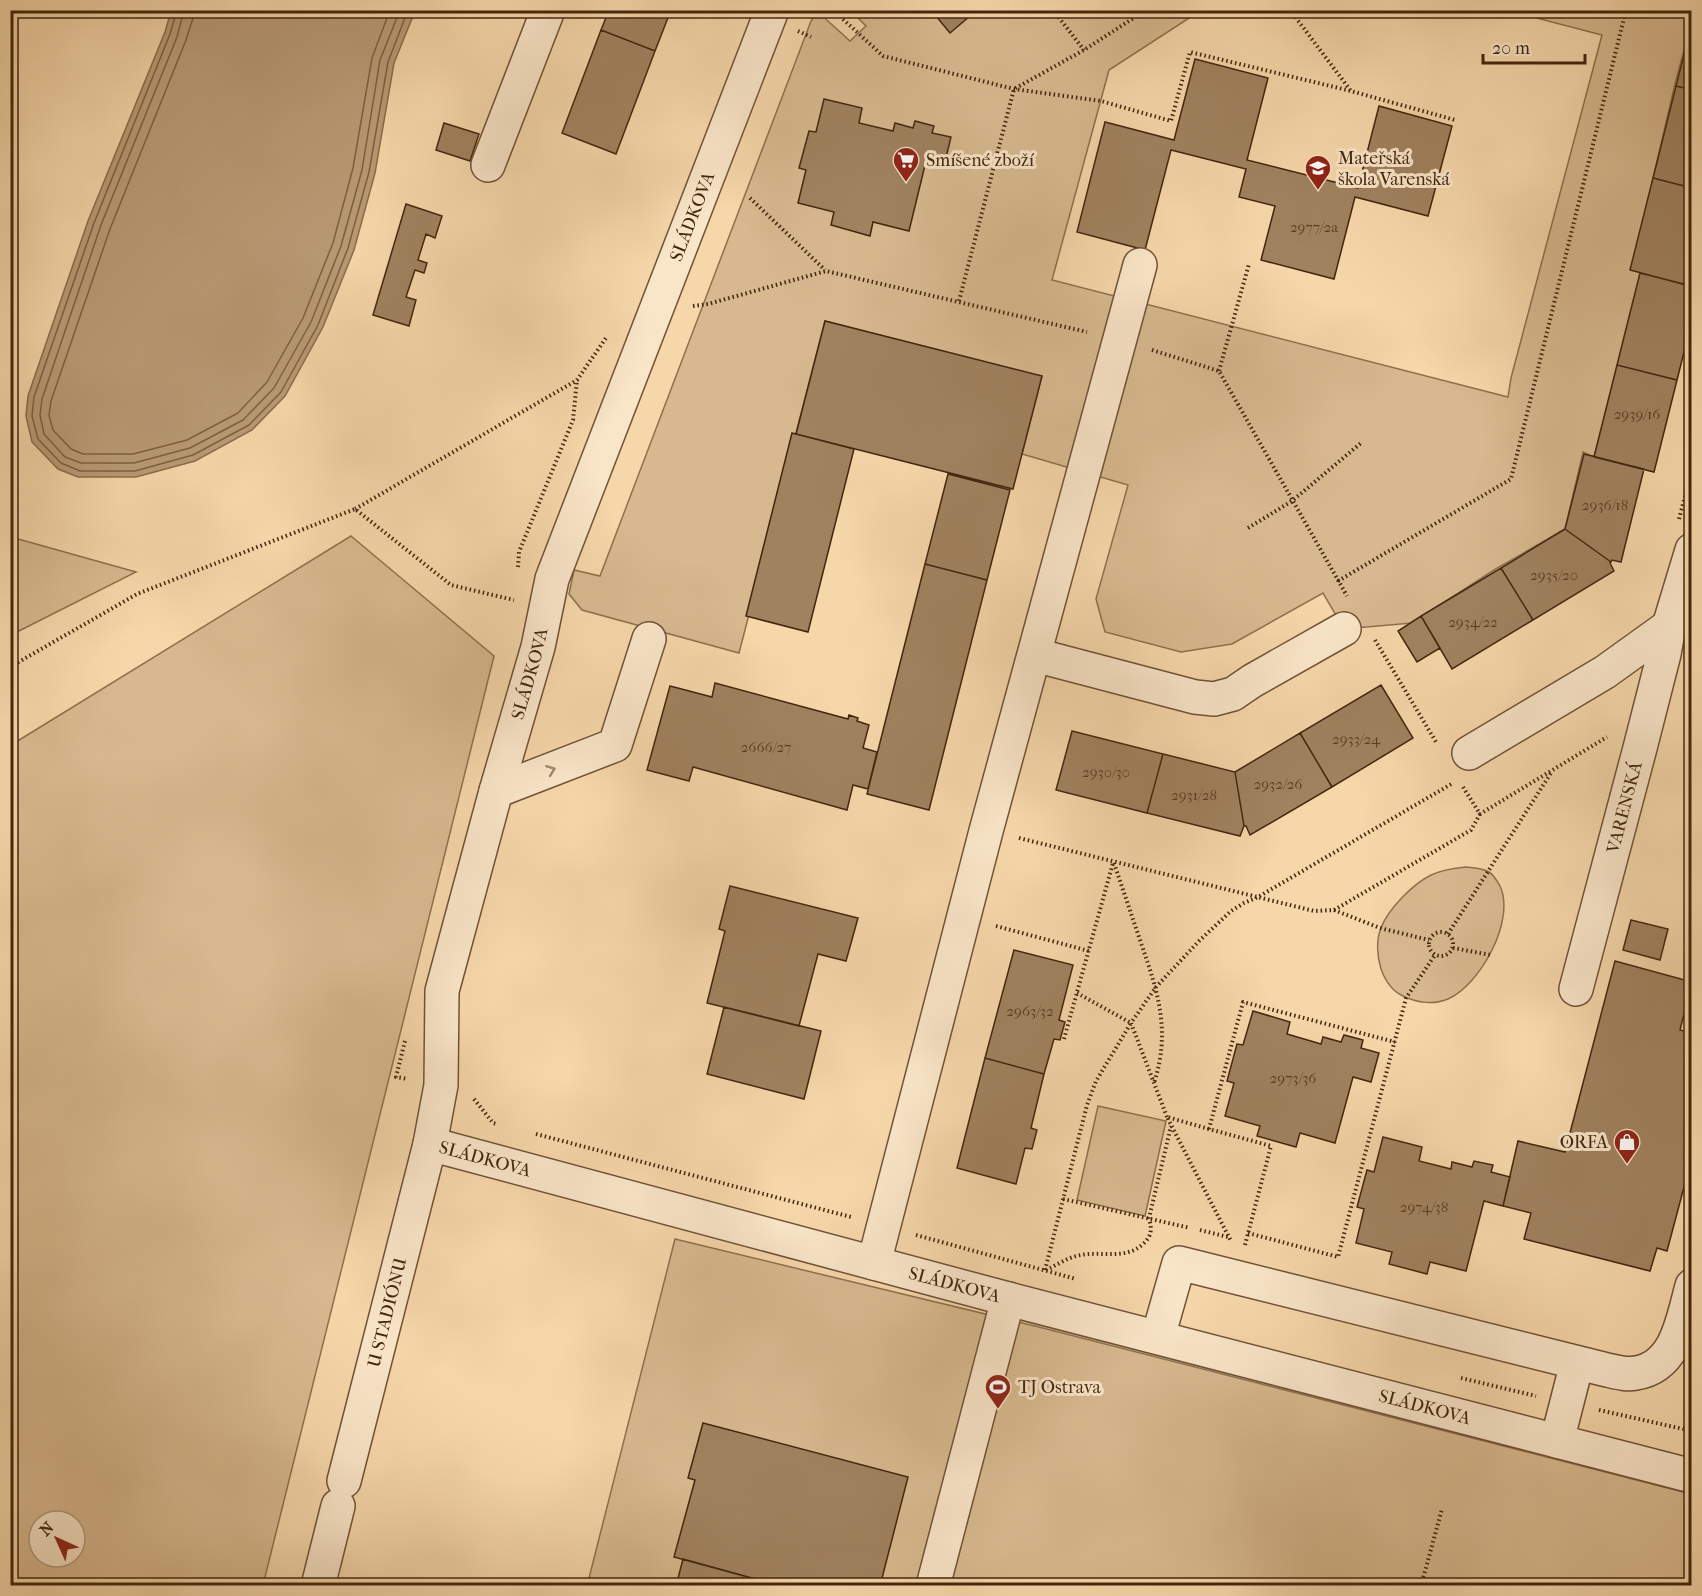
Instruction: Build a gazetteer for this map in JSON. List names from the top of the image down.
{
  "streets": {
    "street": ["SLÁDKOVA", "VARENSKÁ", "U STADIÓNU"]
  },
  "crossings": [
    ["SLÁDKOVA", "U STADIÓNU"]
  ],
  "places": {
    "supermarket": ["Smíšené zboží"],
    "school or university": ["Mateřská škola Varenská"],
    "shop": ["ORFA"],
    "sports": ["TJ Ostrava"]
  },
  "house_numbers": [
    "2977/2a",
    "2939/16",
    "2936/18",
    "2935/20",
    "2934/22",
    "2933/24",
    "2666/27",
    "2930/30",
    "2932/26",
    "2931/28",
    "2963/32",
    "2973/36",
    "2974/38"
  ],
  "scale_bar": "20 m",
  "north": "top left"
}
